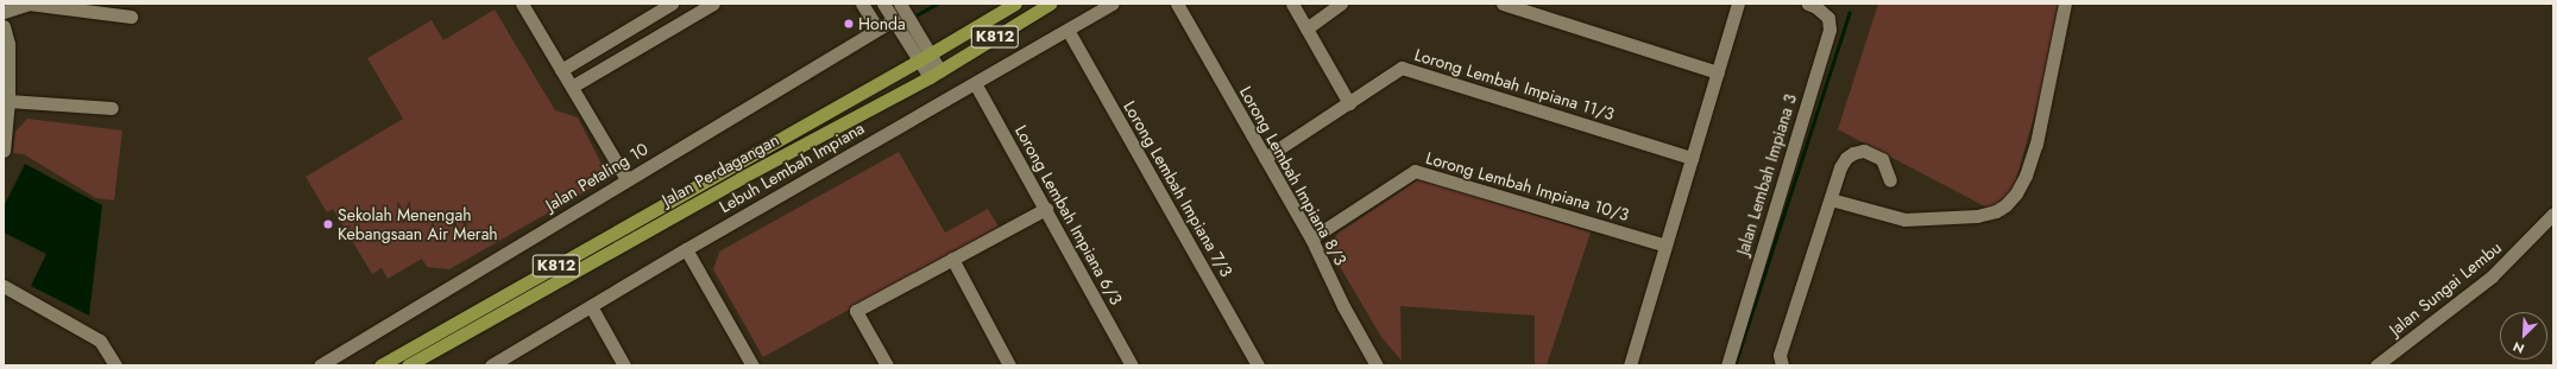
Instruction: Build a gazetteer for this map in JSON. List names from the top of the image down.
{
  "streets": {
    "main road": ["K812", "Jalan Perdagangan"],
    "street": [
      "Lorong Lembah Impiana 11/3",
      "Lebuh Lembah Impiana",
      "Jalan Lembah Impiana 3",
      "Lorong Lembah Impiana 8/3",
      "Jalan Petaling 10",
      "Lorong Lembah Impiana 10/3",
      "Lorong Lembah Impiana 7/3",
      "Lorong Lembah Impiana 6/3",
      "Jalan Sungai Lembu"
    ]
  },
  "crossings": [
    ["Lorong Lembah Impiana 11/3", "Lorong Lembah Impiana 8/3"],
    ["Lebuh Lembah Impiana", "Lorong Lembah Impiana 7/3"],
    ["Lebuh Lembah Impiana", "Lorong Lembah Impiana 6/3"],
    ["Lorong Lembah Impiana 8/3", "Lorong Lembah Impiana 10/3"]
  ],
  "places": ["Honda", "Sekolah Menengah Kebangsaan Air Merah"],
  "north": "bottom left"
}
